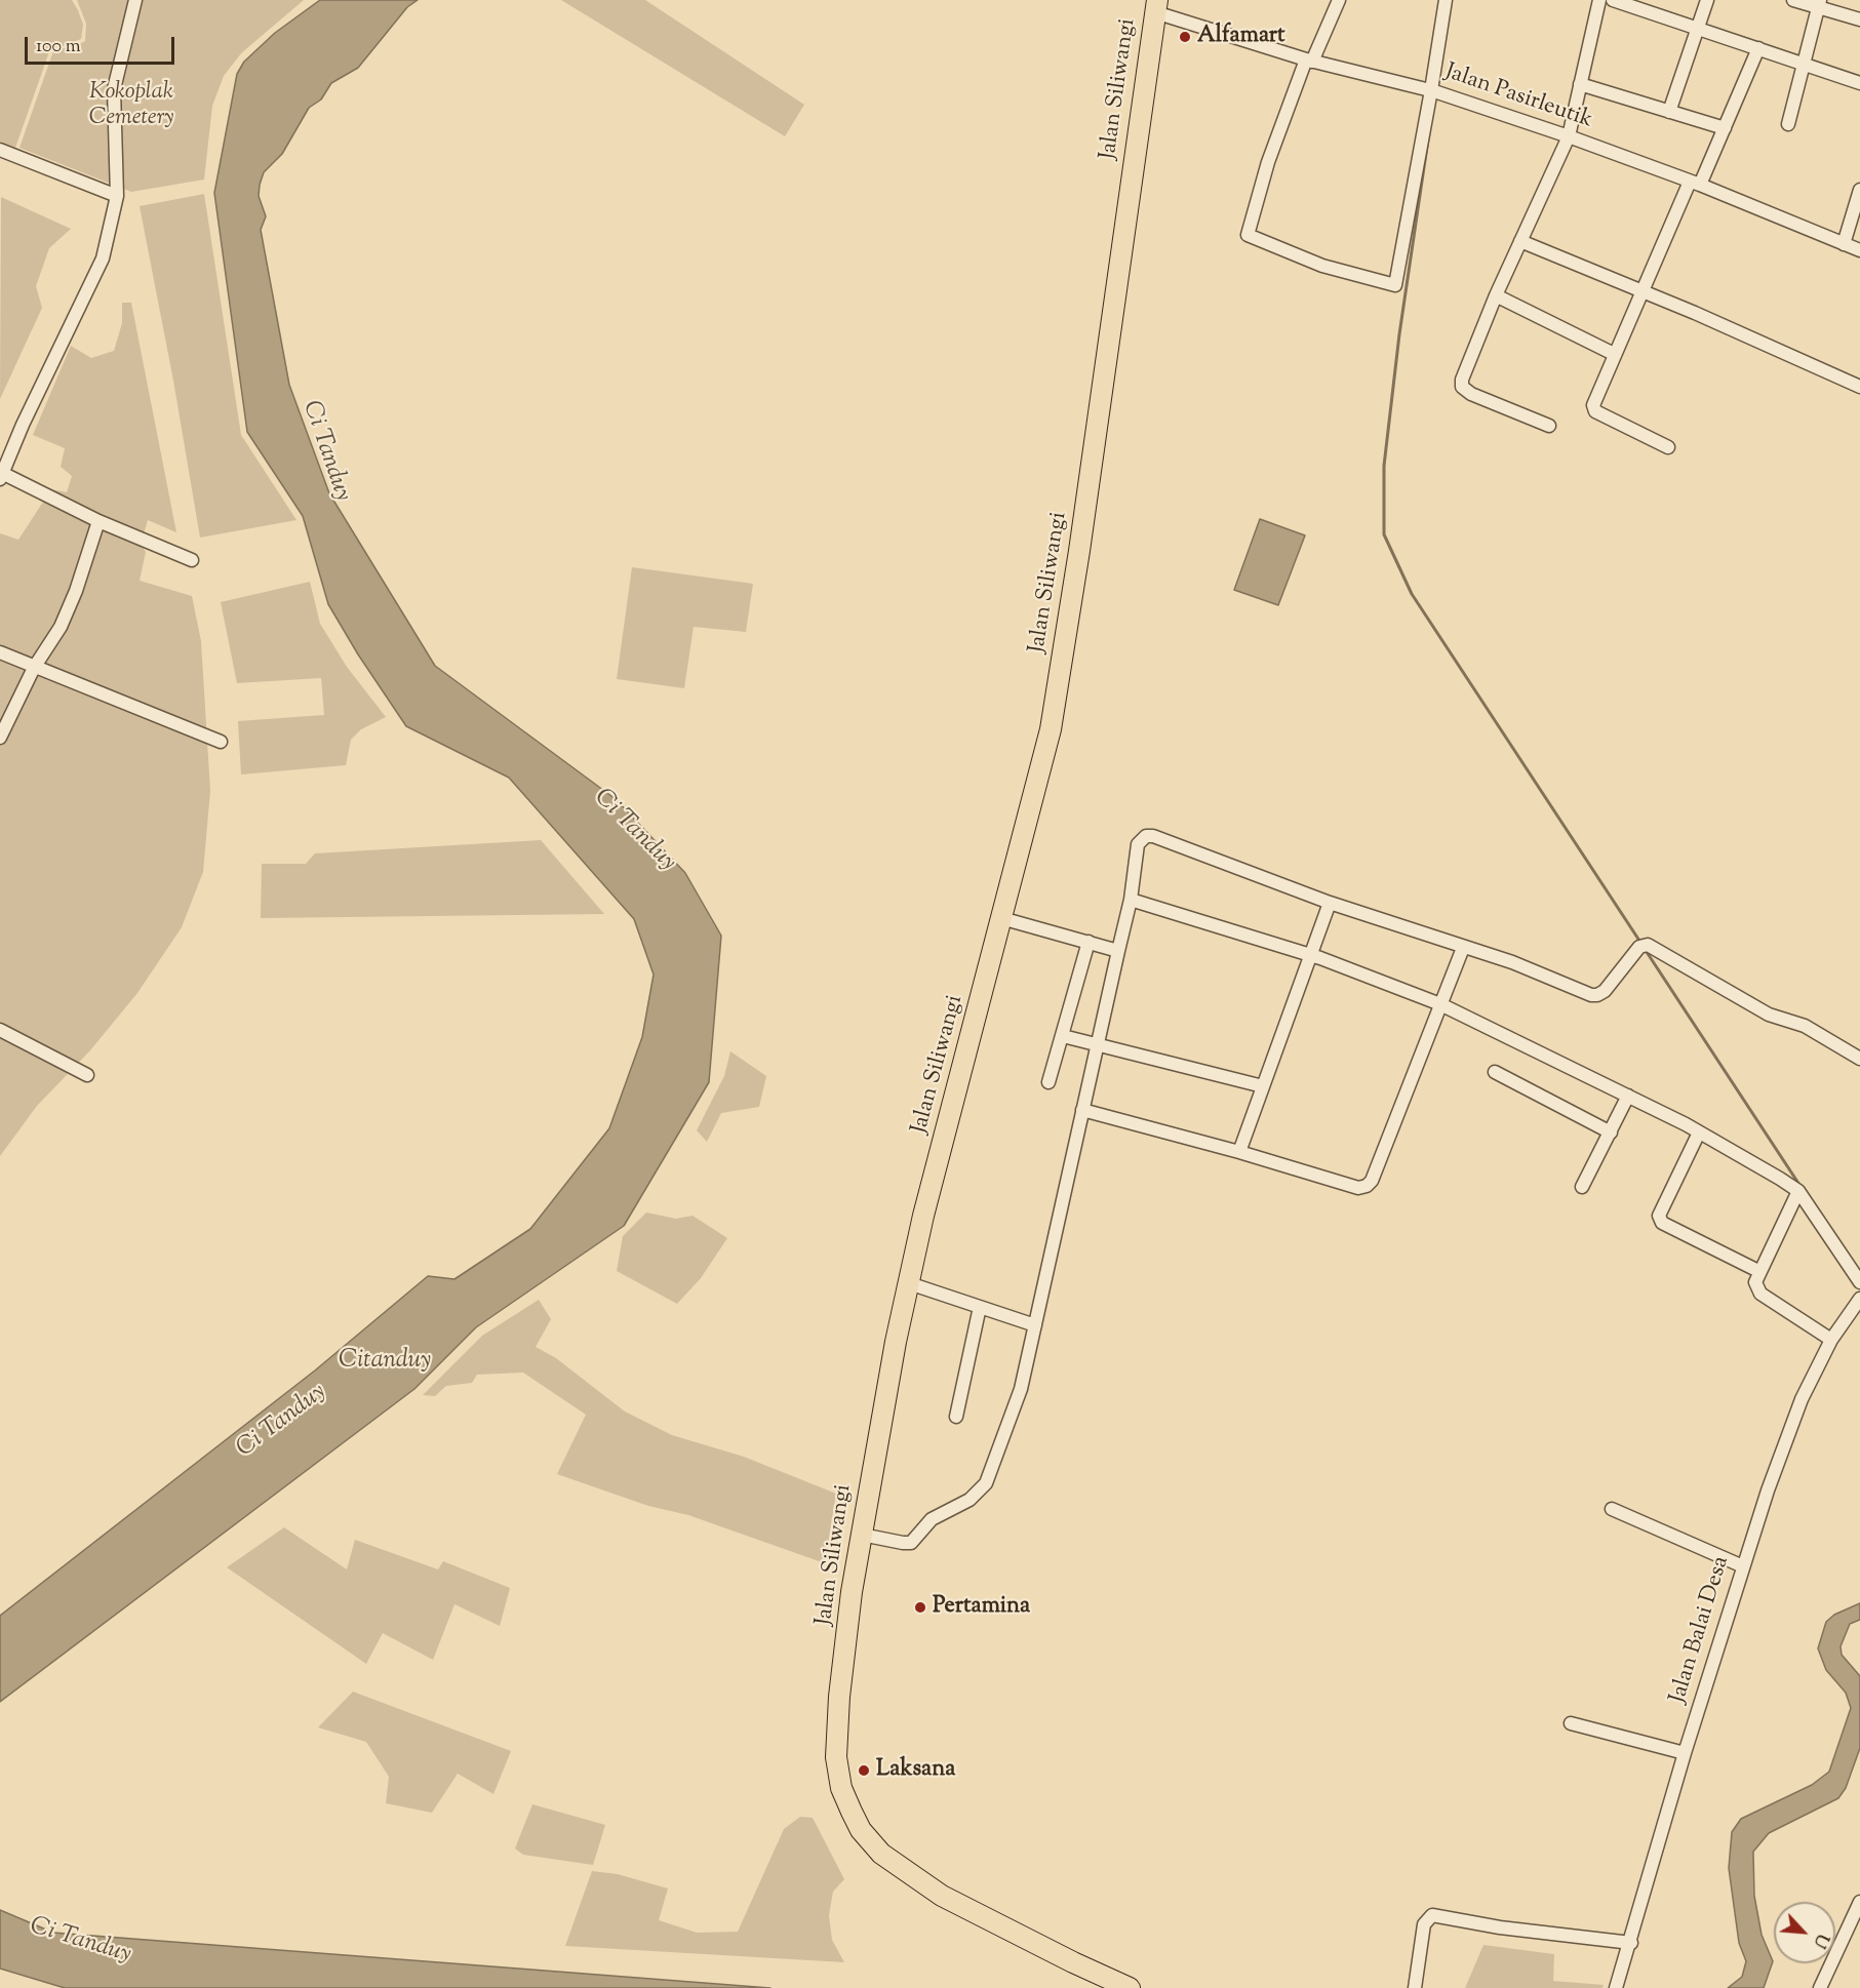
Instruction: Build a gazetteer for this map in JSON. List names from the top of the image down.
{
  "streets": {
    "highway": ["Jalan Siliwangi"],
    "street": ["Jalan Pasirleutik", "Jalan Balai Desa"]
  },
  "crossings": [
    ["Jalan Siliwangi", "Jalan Pasirleutik"]
  ],
  "water": ["Ci Tanduy", "Citanduy"],
  "parks": ["Kokoplak Cemetery"],
  "places": ["Alfamart", "Pertamina", "Laksana"],
  "scale_bar": "100 m",
  "north": "bottom right"
}
